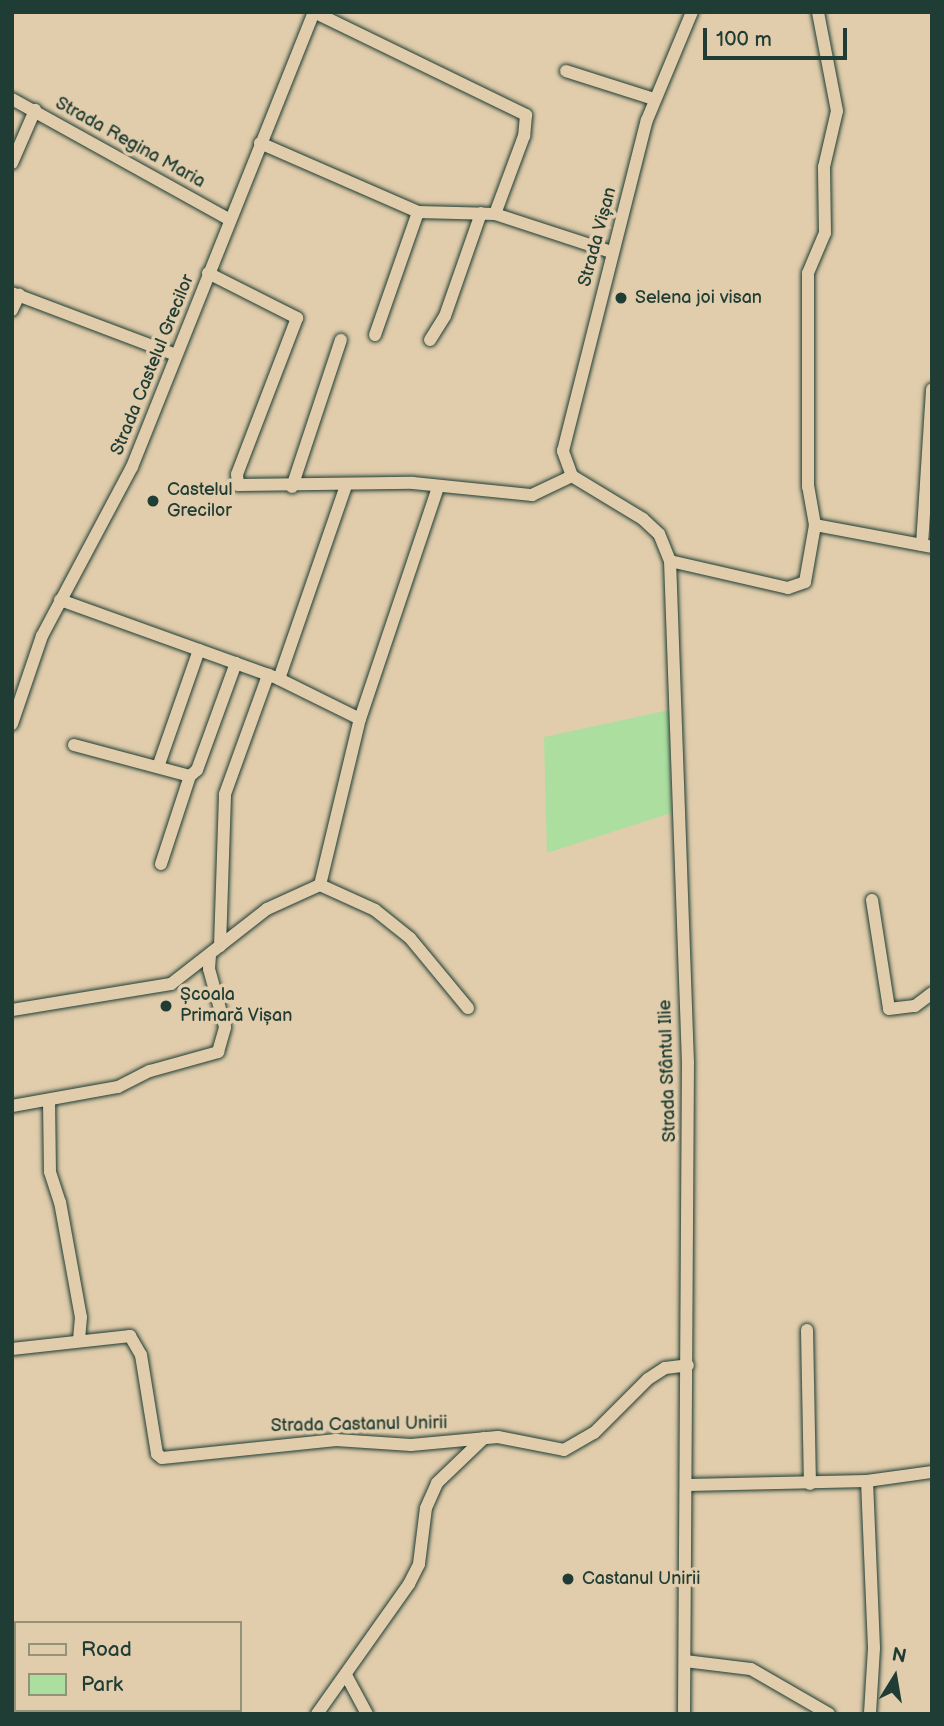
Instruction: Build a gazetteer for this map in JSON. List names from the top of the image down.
{
  "streets": {
    "street": [
      "Strada Regina Maria",
      "Strada Vișan",
      "Strada Castelul Grecilor",
      "Strada Sfântul Ilie",
      "Strada Castanul Unirii"
    ]
  },
  "crossings": [
    ["Strada Regina Maria", "Strada Castelul Grecilor"],
    ["Strada Vișan", "Strada Sfântul Ilie"],
    ["Strada Sfântul Ilie", "Strada Castanul Unirii"]
  ],
  "places": [
    "Selena joi visan",
    "Castelul Grecilor",
    "Școala Primară Vișan",
    "Castanul Unirii"
  ],
  "legend": ["Road", "Park"],
  "scale_bar": "100 m",
  "north": "top"
}
